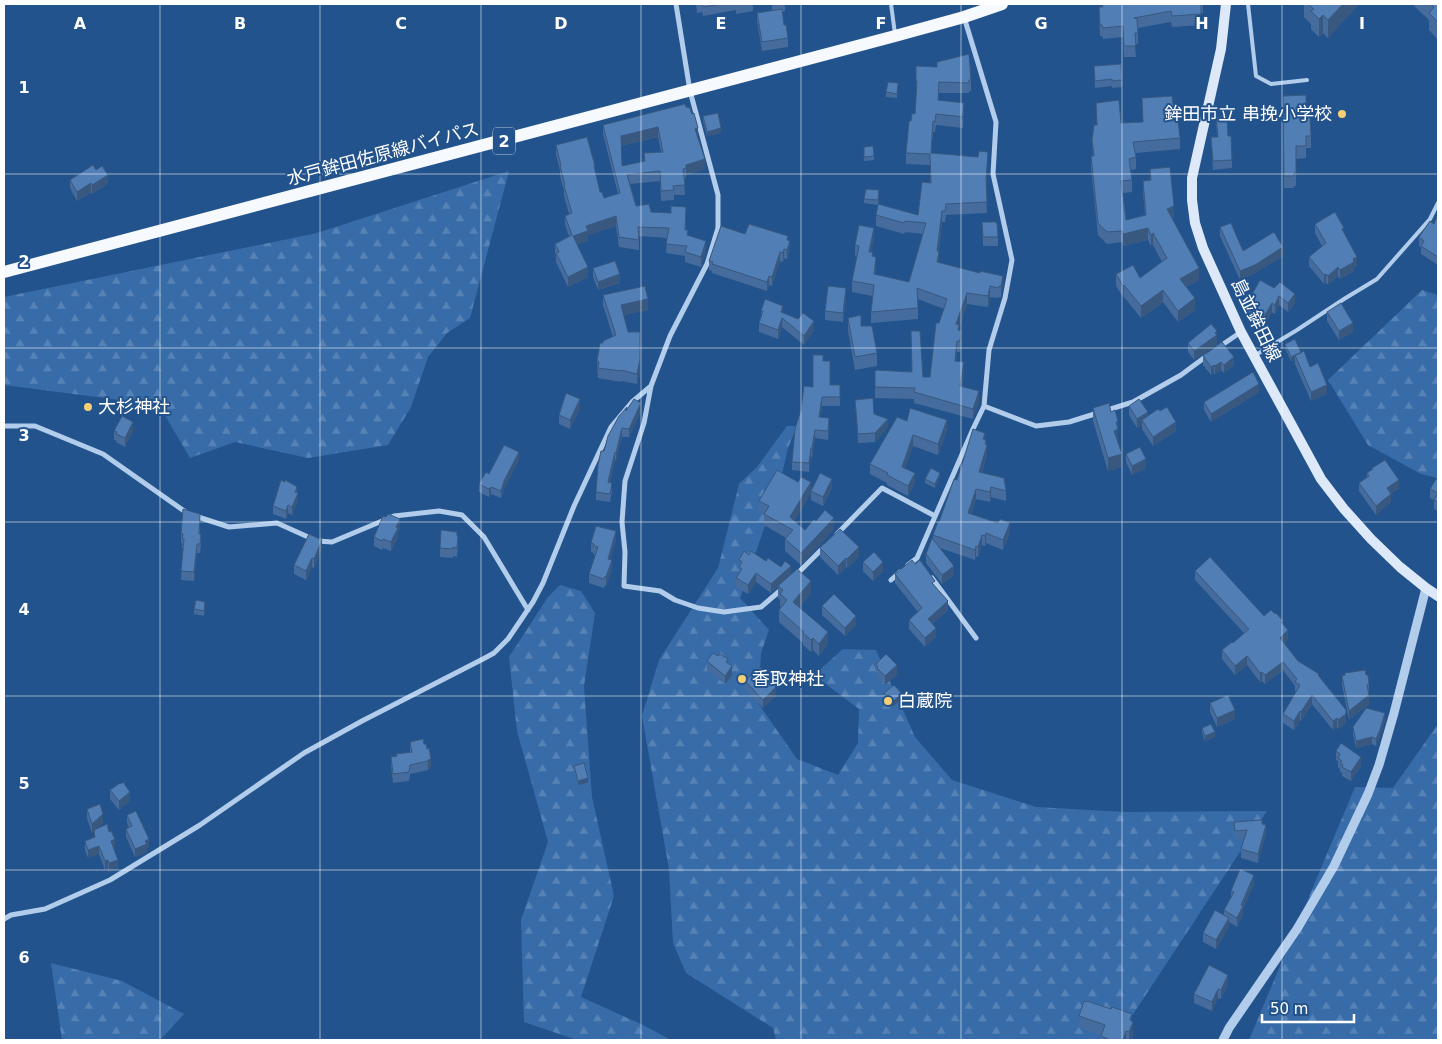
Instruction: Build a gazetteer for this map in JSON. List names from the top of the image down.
{
  "streets": {
    "main road": ["2", "水戸鉾田佐原線バイパス", "島並鉾田線"]
  },
  "places": [
    "鉾田市立 串挽小学校",
    "大杉神社",
    "香取神社",
    "白蔵院"
  ],
  "scale_bar": "50 m",
  "grid": {
    "columns": [
      "A",
      "B",
      "C",
      "D",
      "E",
      "F",
      "G",
      "H",
      "I"
    ],
    "rows": [
      "1",
      "2",
      "3",
      "4",
      "5",
      "6"
    ]
  }
}
